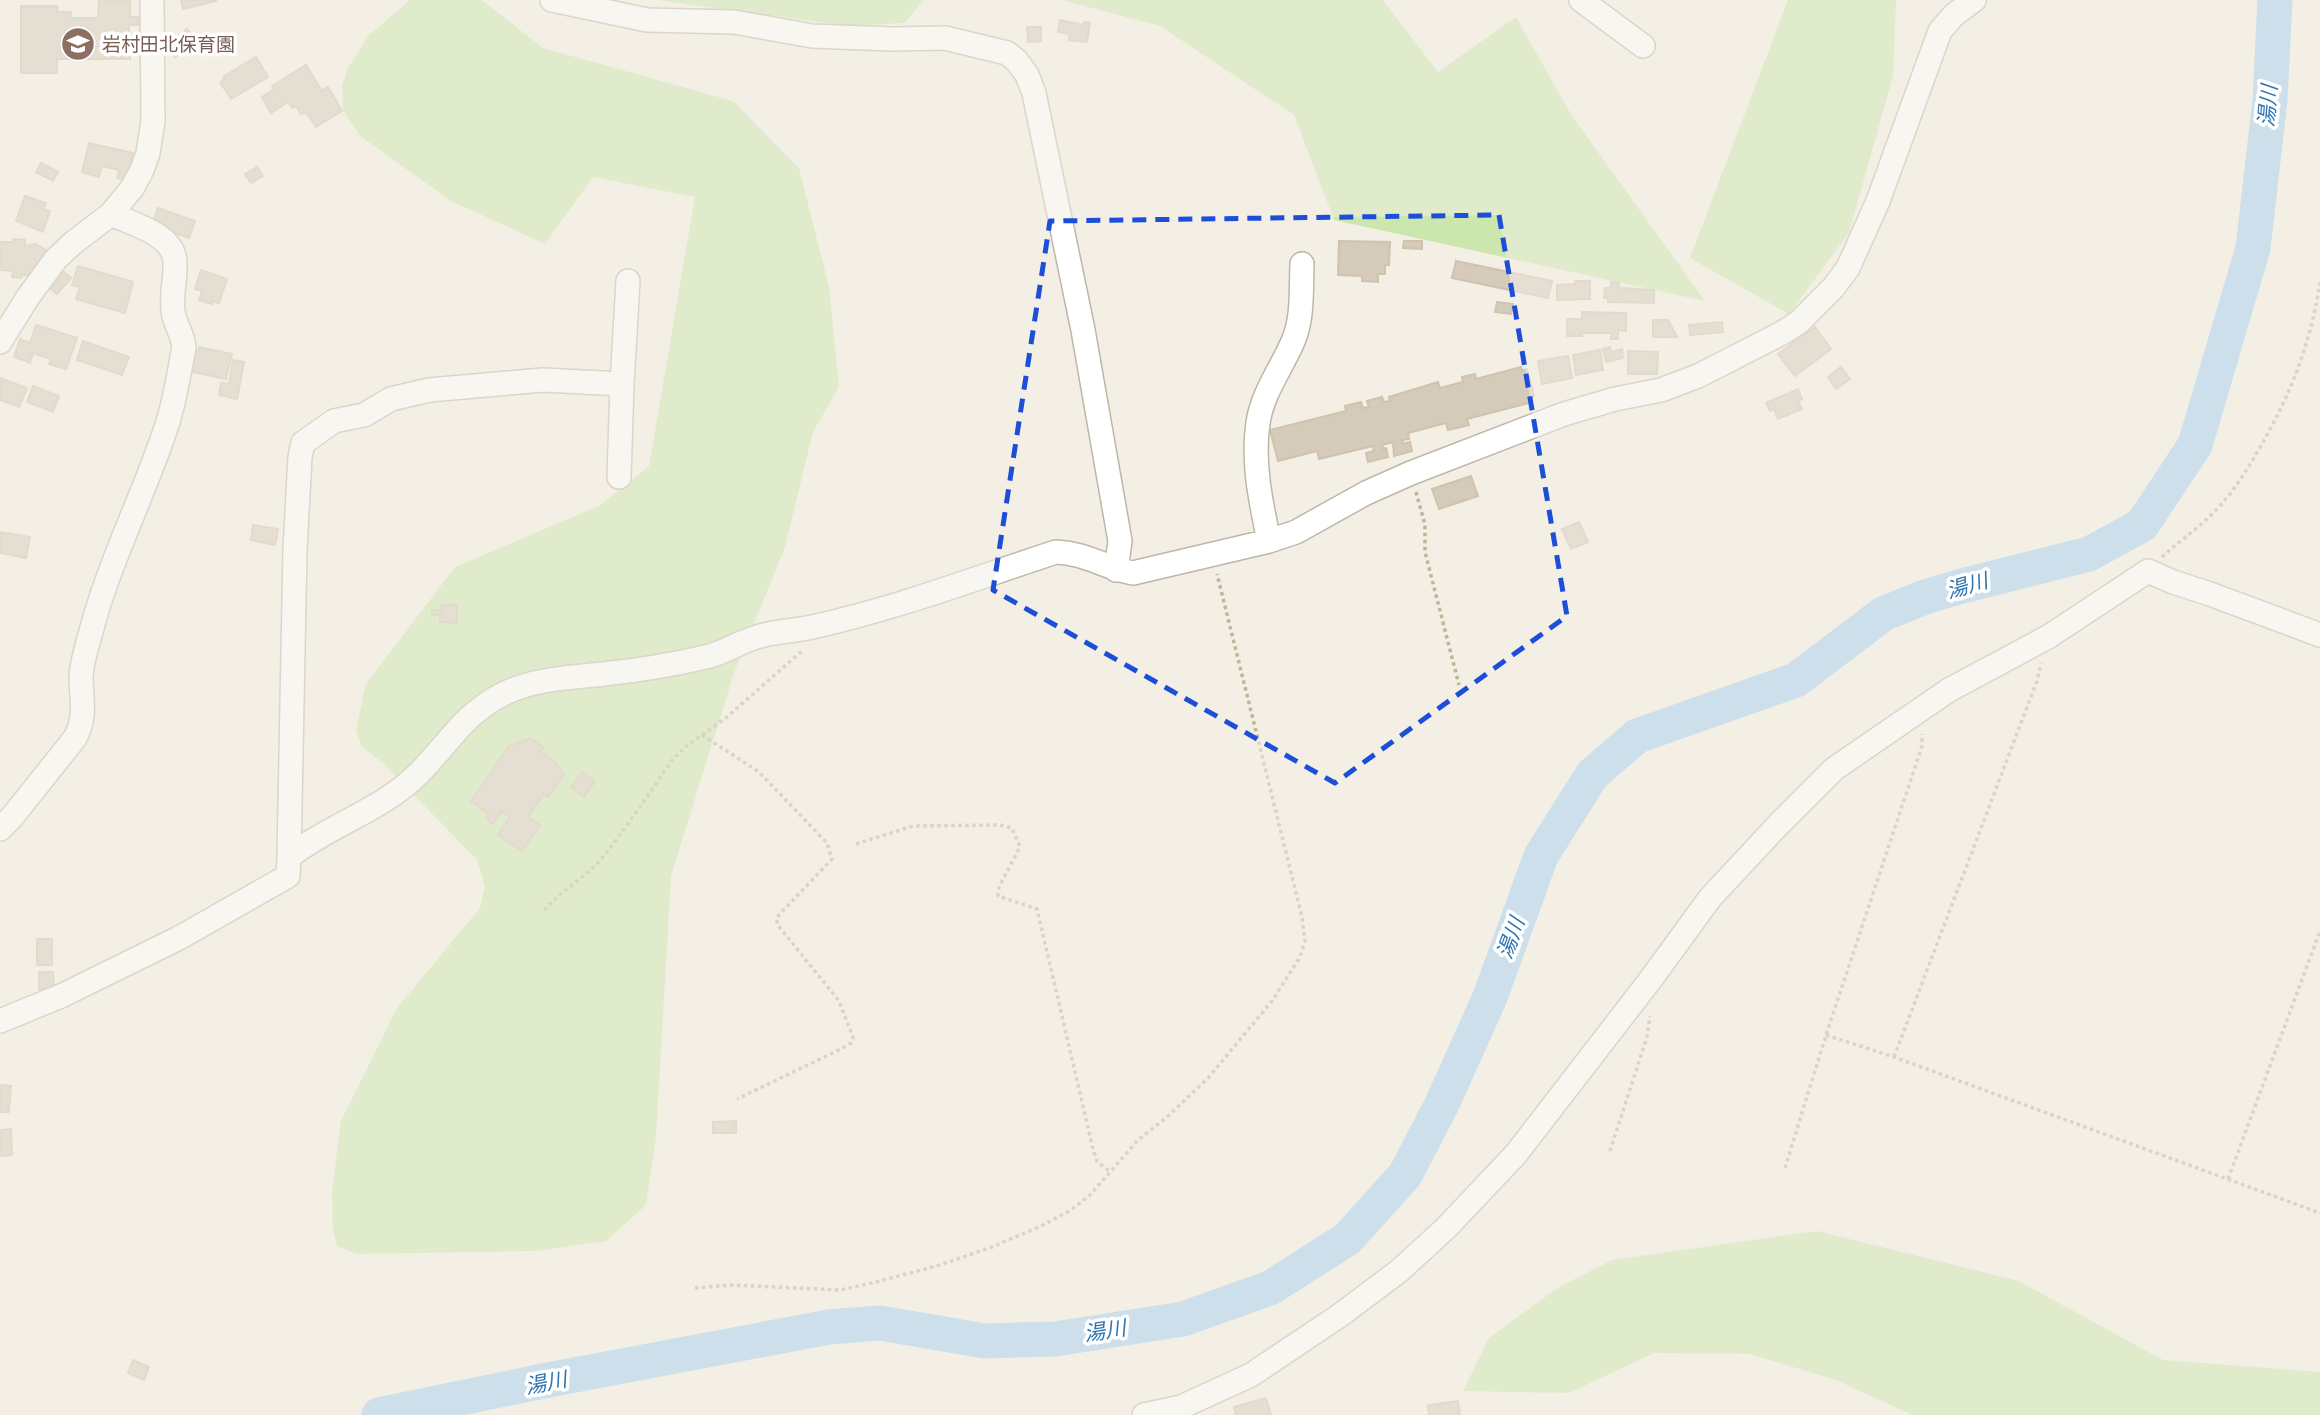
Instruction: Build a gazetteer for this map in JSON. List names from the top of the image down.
{
  "water": ["湯川"],
  "places": {
    "school or university": ["岩村田北保育園"]
  }
}
